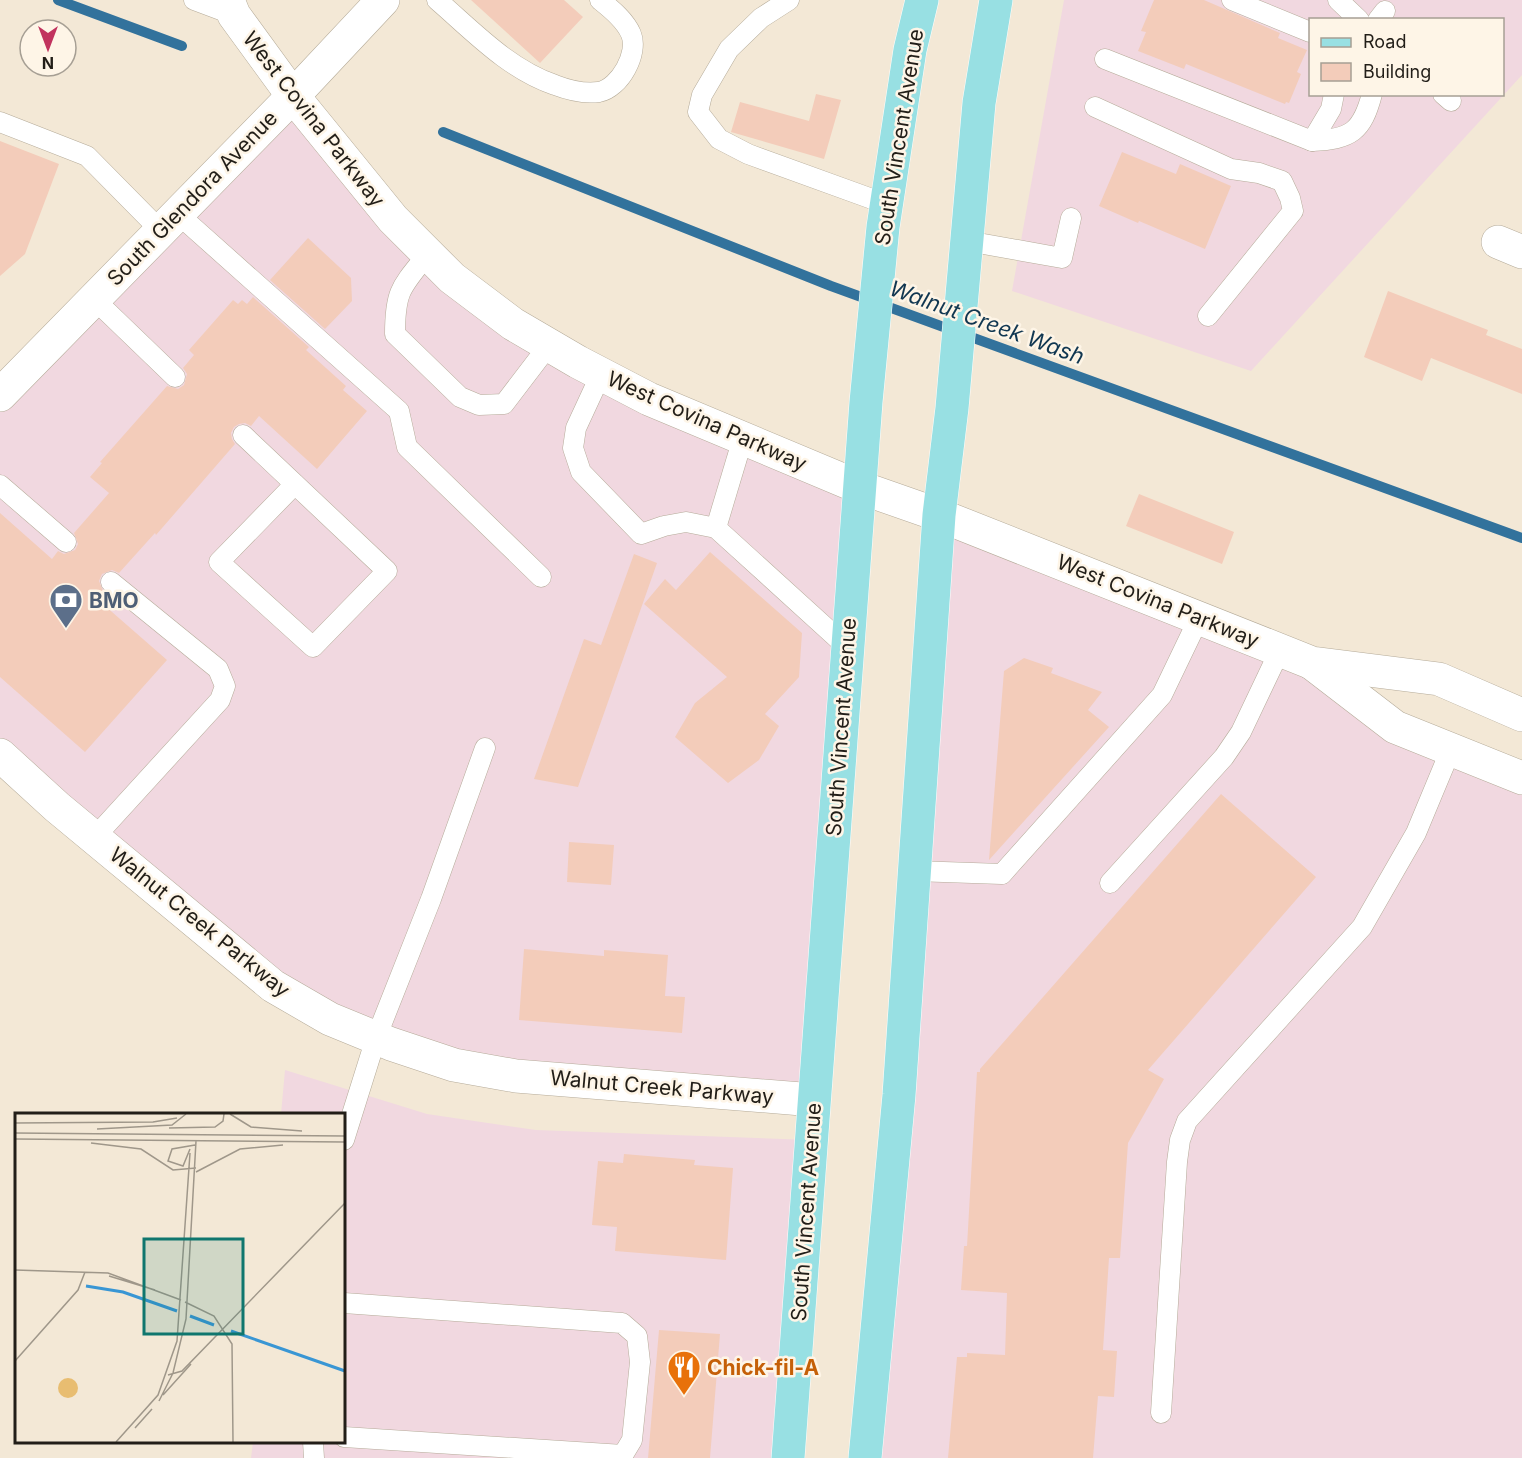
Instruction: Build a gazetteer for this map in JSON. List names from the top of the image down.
{
  "streets": {
    "main road": ["South Vincent Avenue"],
    "street": ["West Covina Parkway", "South Glendora Avenue", "Walnut Creek Parkway"]
  },
  "crossings": [
    ["West Covina Parkway", "South Vincent Avenue"],
    ["West Covina Parkway", "South Glendora Avenue"],
    ["South Vincent Avenue", "Walnut Creek Parkway"]
  ],
  "water": ["Walnut Creek Wash"],
  "places": {
    "bank": ["BMO"],
    "restaurant": ["Chick-fil-A"]
  },
  "legend": ["Road", "Building"],
  "north": "bottom"
}
